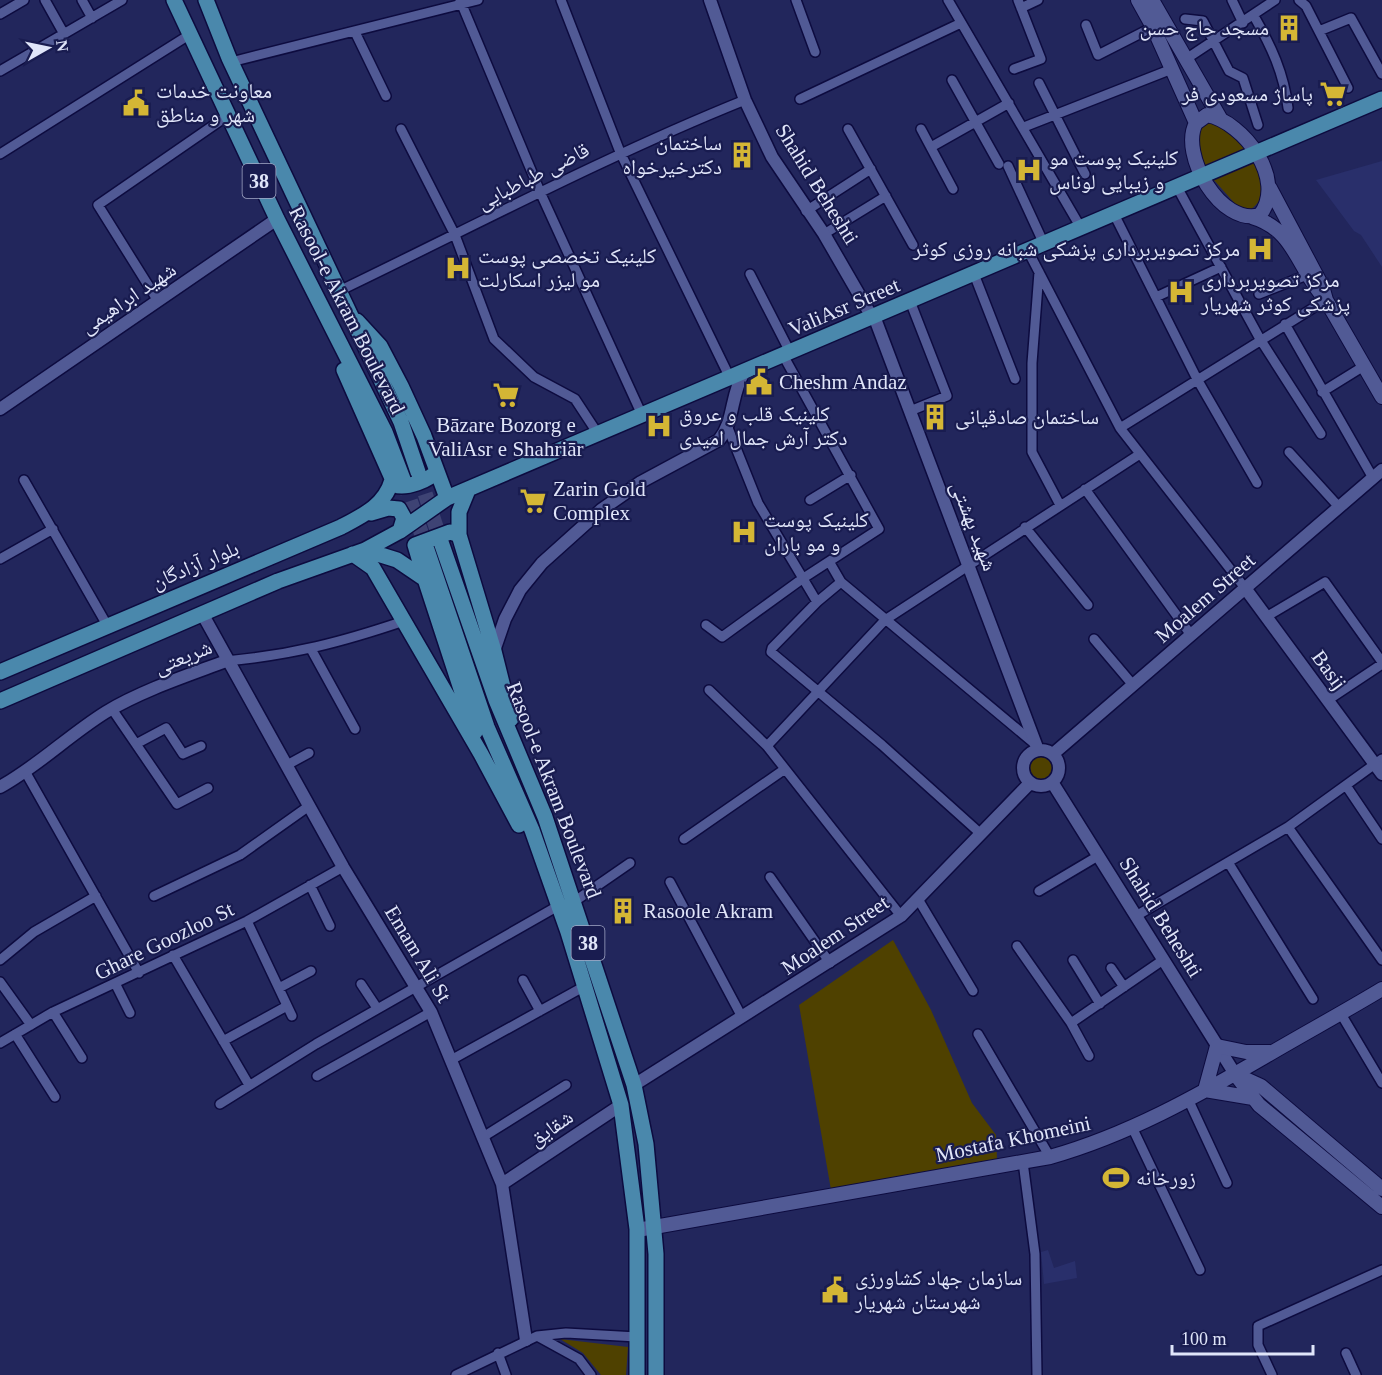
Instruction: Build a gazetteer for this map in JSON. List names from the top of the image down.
{
  "streets": {
    "main road": [
      "38",
      "Shahid Beheshti",
      "ValiAsr Street",
      "Rasool-e Akram Boulevard",
      "بلوار آزادگان",
      "Mostafa Khomeini"
    ],
    "street": [
      "قاضی طباطبایی",
      "شهید ابراهیمی",
      "شهید بهشتی",
      "Moalem Street",
      "شریعتی",
      "Basij",
      "Ghare Goozloo St",
      "Emam Ali St",
      "شقایق"
    ]
  },
  "crossings": [
    ["قاضی طباطبایی", "Shahid Beheshti"],
    ["قاضی طباطبایی", "Rasool-e Akram Boulevard"],
    ["Shahid Beheshti", "ValiAsr Street"],
    ["Shahid Beheshti", "شهید بهشتی"],
    ["Shahid Beheshti", "Moalem Street"],
    ["Shahid Beheshti", "Mostafa Khomeini"],
    ["شهید ابراهیمی", "Rasool-e Akram Boulevard"],
    ["ValiAsr Street", "شهید بهشتی"],
    ["Rasool-e Akram Boulevard", "بلوار آزادگان"],
    ["Rasool-e Akram Boulevard", "Moalem Street"],
    ["Rasool-e Akram Boulevard", "شقایق"],
    ["Rasool-e Akram Boulevard", "Mostafa Khomeini"],
    ["شهید بهشتی", "Moalem Street"],
    ["Moalem Street", "Basij"],
    ["شریعتی", "Emam Ali St"],
    ["Ghare Goozloo St", "Emam Ali St"],
    ["Emam Ali St", "شقایق"]
  ],
  "places": {
    "building": [
      "مسجد حاج حسن",
      "ساختمان دکترخیرخواه",
      "ساختمان صادقیانی",
      "Rasoole Akram"
    ],
    "supermarket": ["پاساژ مسعودی فر", "Bāzare Bozorg e ValiAsr e Shahriār", "Zarin Gold Complex"],
    "public building": ["معاونت خدمات شهر و مناطق", "Cheshm Andaz", "سازمان جهاد کشاورزی شهرستان شهریار"],
    "hospital": [
      "کلینیک پوست مو و زیبایی لوناس",
      "مرکز تصویربرداری پزشکی شبانه روزی کوثر",
      "کلینیک تخصصی پوست مو لیزر اسکارلت",
      "مرکز تصویربرداری پزشکی کوثر شهریار",
      "کلینیک قلب و عروق دکتر آرش جمال امیدی",
      "کلینیک پوست و مو باران"
    ],
    "sports": ["زورخانه"]
  },
  "scale_bar": "100 m",
  "north": "right"
}
